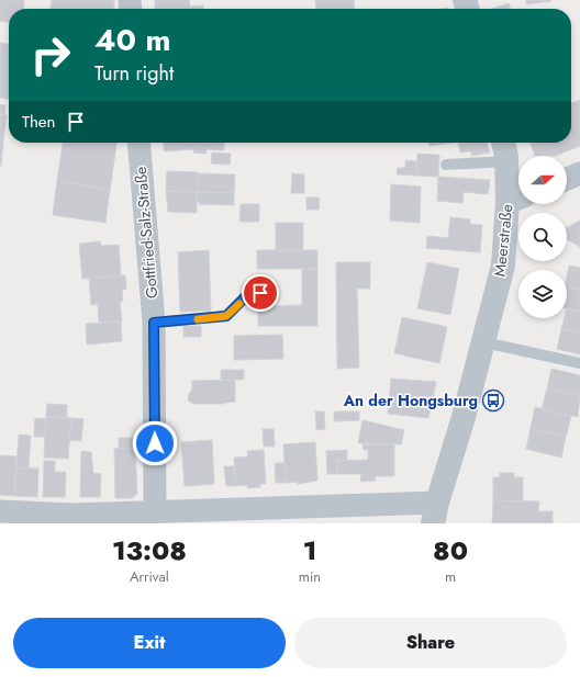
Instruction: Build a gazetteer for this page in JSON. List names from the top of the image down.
{
  "streets": {
    "street": ["Gottfried-Salz-Straße", "Meerstraße"]
  },
  "places": {
    "bus stop": ["An der Hongsburg"]
  },
  "north": "right",
  "page": {
    "turn": ["40 m", "Turn right"],
    "then": "Then",
    "eta": [
      "13:08",
      "Arrival",
      "1",
      "min",
      "80",
      "m"
    ],
    "buttons": ["Exit", "Share"]
  }
}
